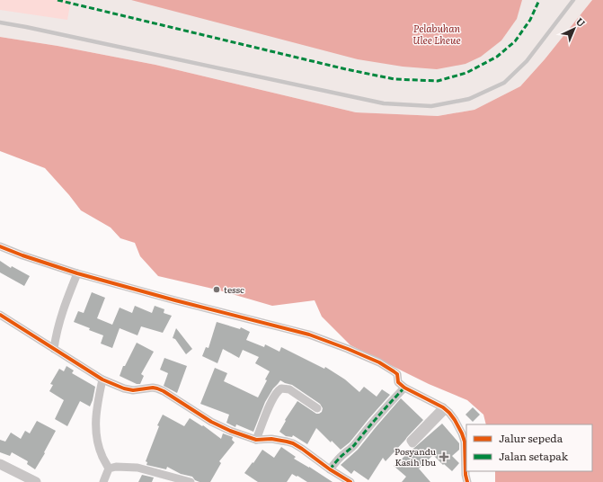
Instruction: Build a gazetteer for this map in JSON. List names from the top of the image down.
{
  "water": ["Pelabuhan Ulee Lheue"],
  "places": {
    "other": ["tessc"],
    "health": ["Posyandu Kasih Ibu"]
  },
  "legend": ["Jalur sepeda", "Jalan setapak"],
  "north": "top right"
}
